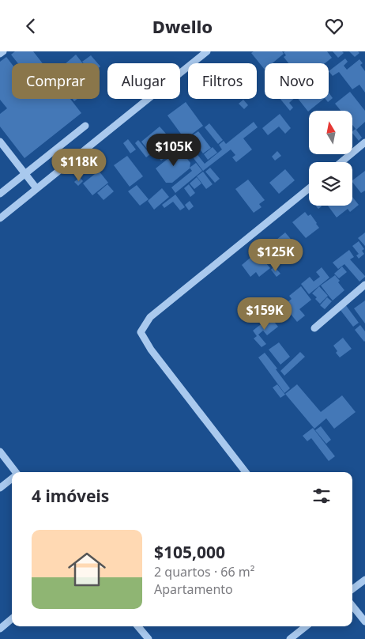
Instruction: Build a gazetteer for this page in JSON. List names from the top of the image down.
{
  "north": "top",
  "page": {
    "header": "Dwello",
    "chip": [
      "Comprar",
      "Alugar",
      "Filtros",
      "Novo"
    ],
    "price": [
      "$105K",
      "$118K",
      "$125K",
      "$159K"
    ],
    "heading": "4 imóveis",
    "list": [
      {
        "name": "$105,000",
        "note": "2 quartos · 66 m² · Apartamento"
      }
    ]
  }
}
